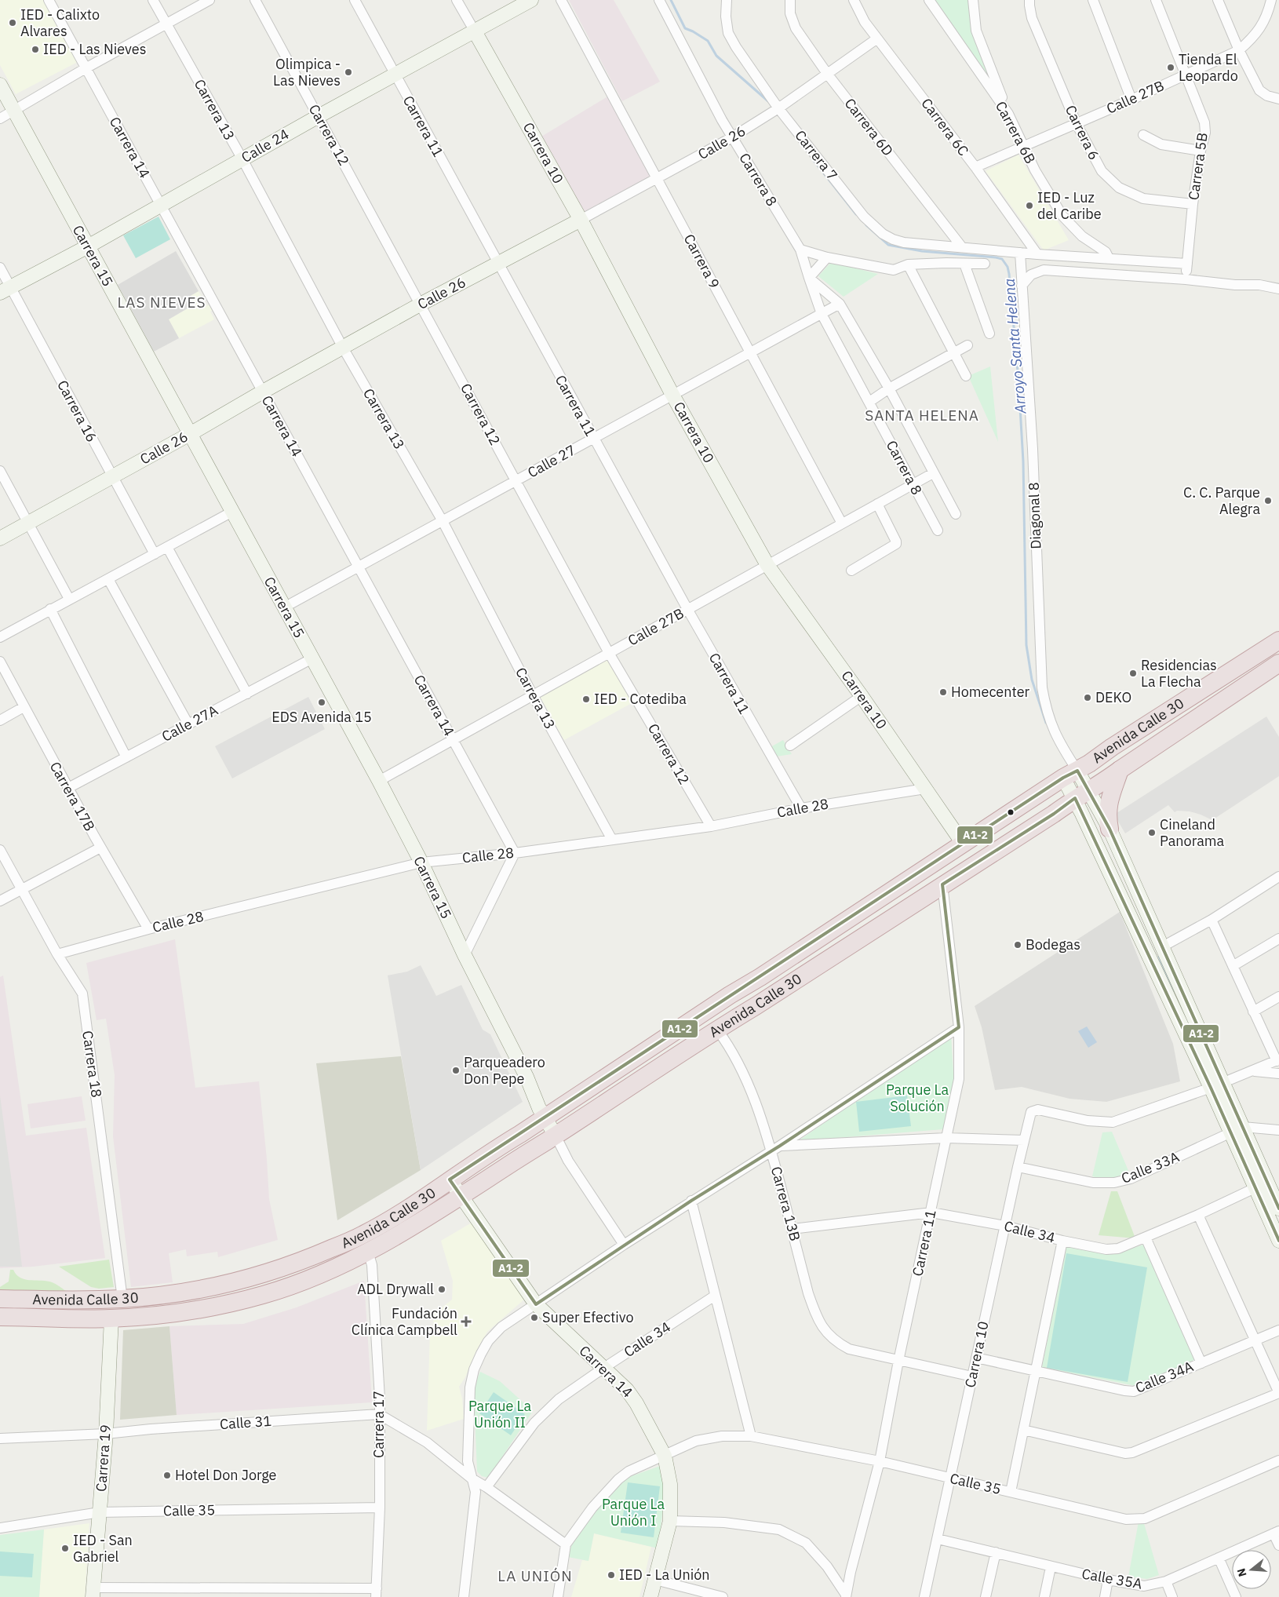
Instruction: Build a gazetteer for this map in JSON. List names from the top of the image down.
{
  "streets": {
    "highway": ["Avenida Calle 30"],
    "street": [
      "Calle 27B",
      "Carrera 13",
      "Carrera 11",
      "Carrera 6D",
      "Carrera 6C",
      "Carrera 6B",
      "Carrera 6",
      "Carrera 12",
      "Calle 26",
      "Calle 24",
      "Carrera 14",
      "Carrera 10",
      "Carrera 7",
      "Carrera 5B",
      "Carrera 8",
      "Carrera 15",
      "Carrera 9",
      "Carrera 16",
      "Calle 27",
      "Diagonal 8",
      "Calle 27A",
      "Carrera 17B",
      "Calle 28",
      "Carrera 18",
      "Calle 33A",
      "Carrera 13B",
      "Calle 34",
      "Calle 34A",
      "Calle 31",
      "Carrera 17",
      "Carrera 19",
      "Calle 35",
      "Calle 35A"
    ]
  },
  "crossings": [
    ["Calle 27B", "Carrera 13"],
    ["Calle 27B", "Carrera 11"],
    ["Calle 27B", "Carrera 6C"],
    ["Calle 27B", "Carrera 6B"],
    ["Calle 27B", "Carrera 6"],
    ["Calle 27B", "Carrera 12"],
    ["Calle 27B", "Carrera 14"],
    ["Calle 27B", "Carrera 10"],
    ["Calle 27B", "Carrera 5B"],
    ["Calle 27B", "Carrera 8"],
    ["Calle 27B", "Carrera 15"],
    ["Calle 27B", "Carrera 9"],
    ["Carrera 13", "Calle 26"],
    ["Carrera 13", "Calle 24"],
    ["Carrera 13", "Calle 27"],
    ["Carrera 13", "Calle 28"],
    ["Carrera 11", "Calle 26"],
    ["Carrera 11", "Calle 24"],
    ["Carrera 11", "Calle 27"],
    ["Carrera 11", "Avenida Calle 30"],
    ["Carrera 11", "Calle 28"],
    ["Carrera 11", "Carrera 13B"],
    ["Carrera 11", "Calle 34"],
    ["Carrera 11", "Calle 35"],
    ["Carrera 6D", "Calle 26"],
    ["Carrera 6D", "Carrera 7"],
    ["Carrera 6C", "Calle 26"],
    ["Carrera 6B", "Carrera 5B"],
    ["Carrera 6", "Carrera 5B"],
    ["Carrera 12", "Calle 26"],
    ["Carrera 12", "Calle 24"],
    ["Carrera 12", "Calle 27"],
    ["Carrera 12", "Calle 28"],
    ["Calle 26", "Carrera 14"],
    ["Calle 26", "Carrera 10"],
    ["Calle 26", "Carrera 7"],
    ["Calle 26", "Carrera 8"],
    ["Calle 26", "Carrera 15"],
    ["Calle 26", "Carrera 9"],
    ["Calle 26", "Carrera 16"],
    ["Calle 24", "Carrera 14"],
    ["Calle 24", "Carrera 10"],
    ["Calle 24", "Carrera 15"],
    ["Calle 24", "Carrera 16"],
    ["Carrera 14", "Calle 27"],
    ["Carrera 14", "Avenida Calle 30"],
    ["Carrera 14", "Calle 28"],
    ["Carrera 14", "Calle 34"],
    ["Carrera 14", "Calle 35"],
    ["Carrera 10", "Calle 27"],
    ["Carrera 10", "Avenida Calle 30"],
    ["Carrera 10", "Calle 28"],
    ["Carrera 10", "Calle 33A"],
    ["Carrera 10", "Carrera 13B"],
    ["Carrera 10", "Calle 34"],
    ["Carrera 10", "Calle 34A"],
    ["Carrera 10", "Calle 35"],
    ["Carrera 10", "Calle 35A"],
    ["Carrera 8", "Calle 27"],
    ["Carrera 15", "Calle 27"],
    ["Carrera 15", "Calle 27A"],
    ["Carrera 15", "Avenida Calle 30"],
    ["Carrera 15", "Calle 28"],
    ["Carrera 9", "Calle 27"],
    ["Diagonal 8", "Avenida Calle 30"],
    ["Calle 27A", "Carrera 17B"],
    ["Avenida Calle 30", "Carrera 18"],
    ["Avenida Calle 30", "Carrera 13B"],
    ["Avenida Calle 30", "Carrera 17"],
    ["Avenida Calle 30", "Carrera 19"],
    ["Carrera 17B", "Calle 28"],
    ["Calle 28", "Carrera 18"],
    ["Carrera 13B", "Calle 34"],
    ["Calle 31", "Carrera 17"],
    ["Calle 31", "Carrera 19"],
    ["Carrera 17", "Calle 35"],
    ["Carrera 19", "Calle 35"]
  ],
  "districts": ["LAS NIEVES", "SANTA HELENA", "LA UNIÓN"],
  "water": ["Arroyo Santa Helena"],
  "parks": ["Parque La Solución", "Parque La Unión II", "Parque La Unión I"],
  "places": {
    "other": [
      "IED - Calixto Alvares",
      "IED - Las Nieves",
      "Tienda El Leopardo",
      "Olimpica - Las Nieves",
      "IED - Luz del Caribe",
      "C. C. Parque Alegra",
      "Residencias La Flecha",
      "Homecenter",
      "DEKO",
      "IED - Cotediba",
      "EDS Avenida 15",
      "Cineland Panorama",
      "Bodegas",
      "Parqueadero Don Pepe",
      "ADL Drywall",
      "Super Efectivo",
      "Hotel Don Jorge",
      "IED - San Gabriel",
      "IED - La Unión"
    ],
    "health": ["Fundación Clínica Campbell"]
  },
  "lines": ["transit line A1-2"],
  "north": "left"
}
